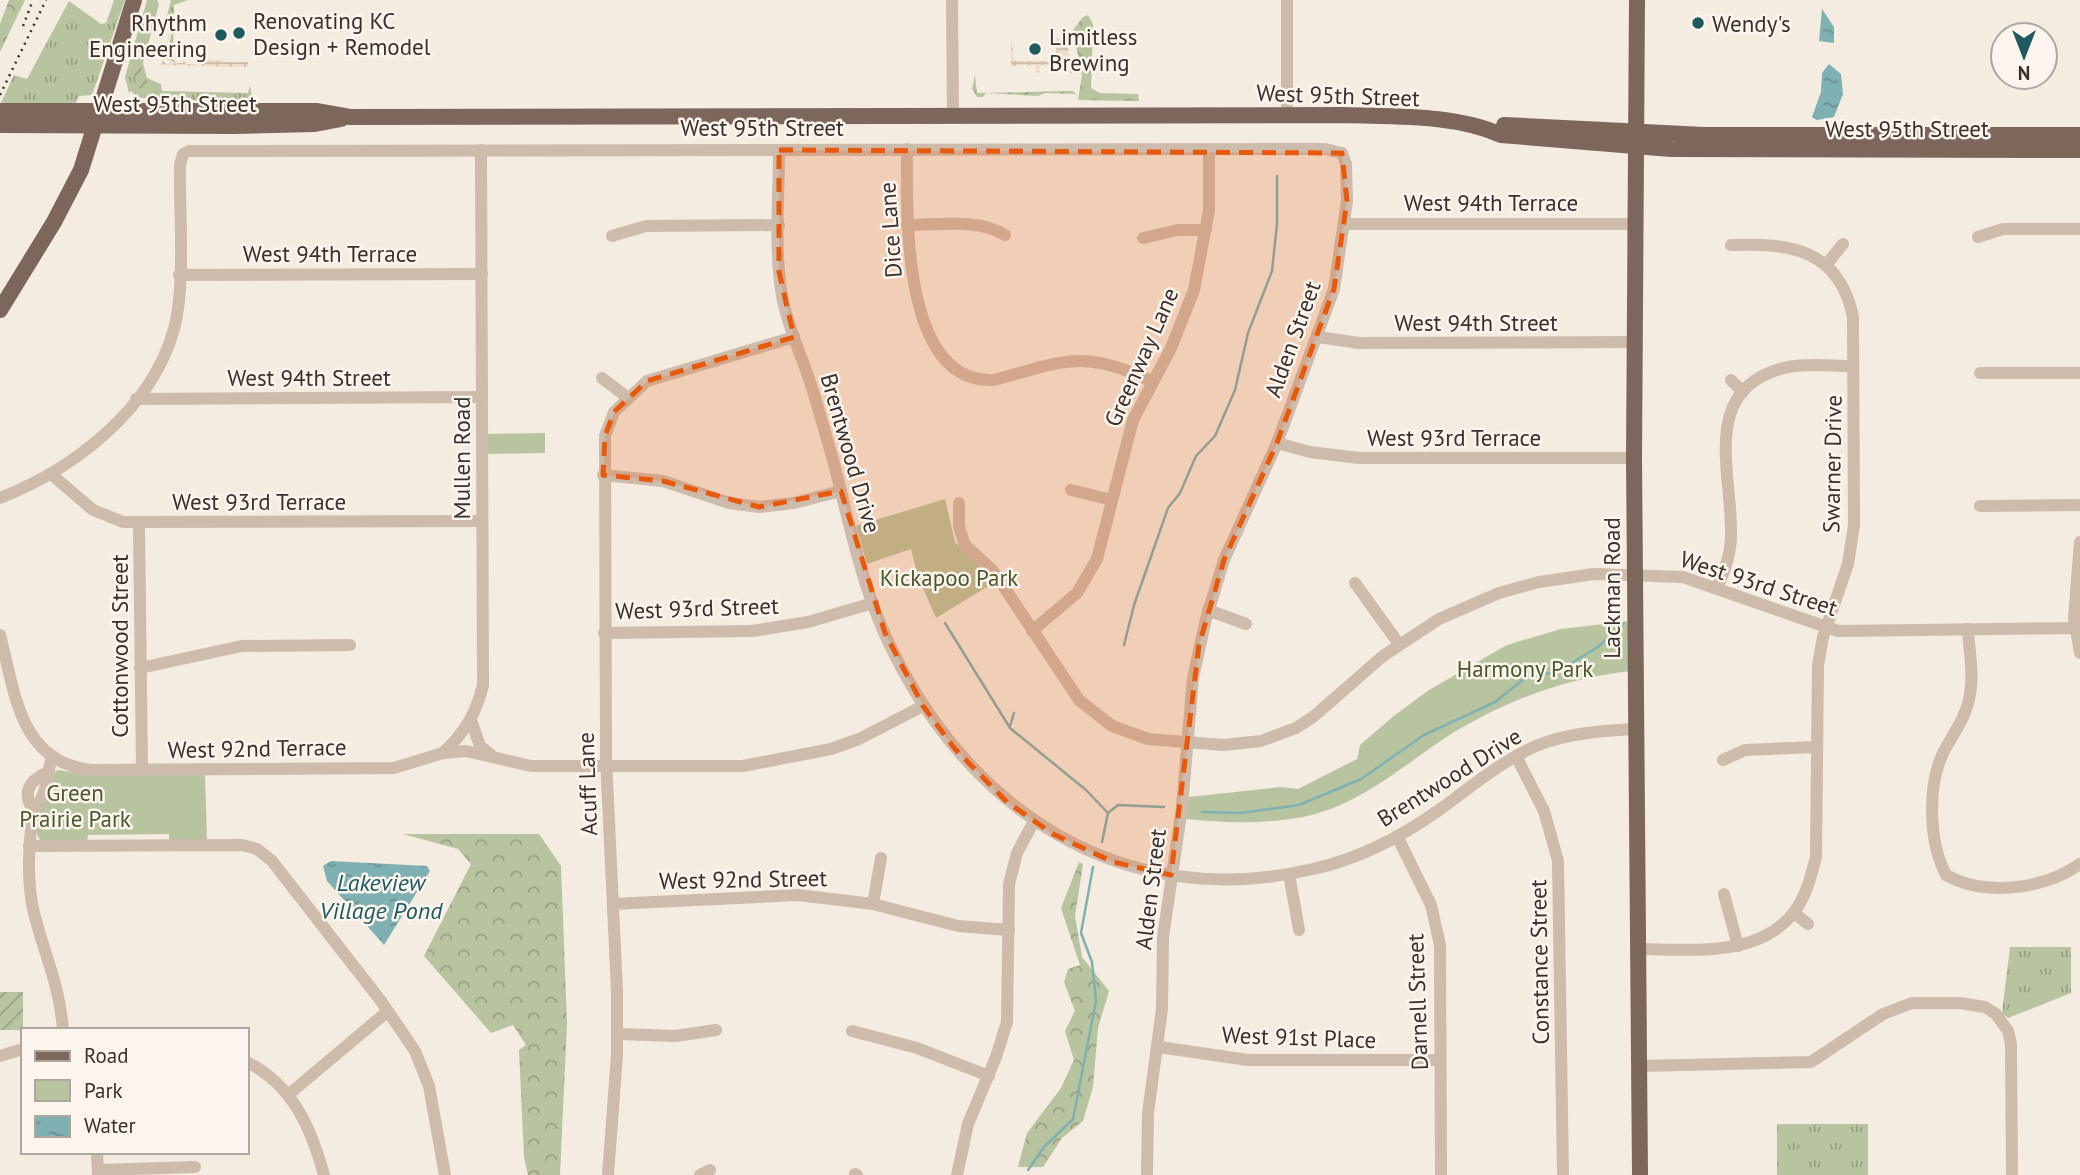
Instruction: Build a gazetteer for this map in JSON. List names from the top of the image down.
{
  "streets": {
    "main road": ["West 95th Street", "Lackman Road"],
    "street": [
      "West 94th Terrace",
      "Dice Lane",
      "West 94th Street",
      "Alden Street",
      "Greenway Lane",
      "West 93rd Terrace",
      "Brentwood Drive",
      "Mullen Road",
      "Swarner Drive",
      "West 93rd Street",
      "Cottonwood Street",
      "West 92nd Terrace",
      "Acuff Lane",
      "West 92nd Street",
      "Constance Street",
      "Darnell Street",
      "West 91st Place"
    ]
  },
  "crossings": [
    ["West 95th Street", "West 94th Terrace"],
    ["West 95th Street", "Dice Lane"],
    ["West 95th Street", "Alden Street"],
    ["West 95th Street", "Greenway Lane"],
    ["West 95th Street", "Brentwood Drive"],
    ["West 95th Street", "Mullen Road"],
    ["West 95th Street", "Lackman Road"],
    ["West 94th Terrace", "Alden Street"],
    ["West 94th Terrace", "Mullen Road"],
    ["West 94th Terrace", "Lackman Road"],
    ["Dice Lane", "Greenway Lane"],
    ["West 94th Street", "Alden Street"],
    ["West 94th Street", "Mullen Road"],
    ["West 94th Street", "Lackman Road"],
    ["Alden Street", "West 93rd Terrace"],
    ["Alden Street", "Brentwood Drive"],
    ["Alden Street", "West 93rd Street"],
    ["Alden Street", "West 91st Place"],
    ["Greenway Lane", "West 93rd Street"],
    ["West 93rd Terrace", "Mullen Road"],
    ["West 93rd Terrace", "Lackman Road"],
    ["West 93rd Terrace", "Cottonwood Street"],
    ["Brentwood Drive", "West 93rd Street"],
    ["Brentwood Drive", "Lackman Road"],
    ["Brentwood Drive", "West 92nd Terrace"],
    ["Brentwood Drive", "Acuff Lane"],
    ["Brentwood Drive", "Constance Street"],
    ["Brentwood Drive", "Darnell Street"],
    ["Mullen Road", "West 92nd Terrace"],
    ["Swarner Drive", "West 93rd Street"],
    ["Swarner Drive", "Lackman Road"],
    ["West 93rd Street", "Lackman Road"],
    ["West 93rd Street", "Acuff Lane"],
    ["Cottonwood Street", "West 92nd Terrace"],
    ["West 92nd Terrace", "Acuff Lane"],
    ["Acuff Lane", "West 92nd Street"],
    ["Darnell Street", "West 91st Place"]
  ],
  "water": ["Lakeview Village Pond"],
  "parks": ["Kickapoo Park", "Harmony Park", "Green Prairie Park"],
  "places": [
    "Wendy's",
    "Renovating KC Design + Remodel",
    "Rhythm Engineering",
    "Limitless Brewing"
  ],
  "legend": ["Road", "Park", "Water"],
  "north": "bottom"
}
